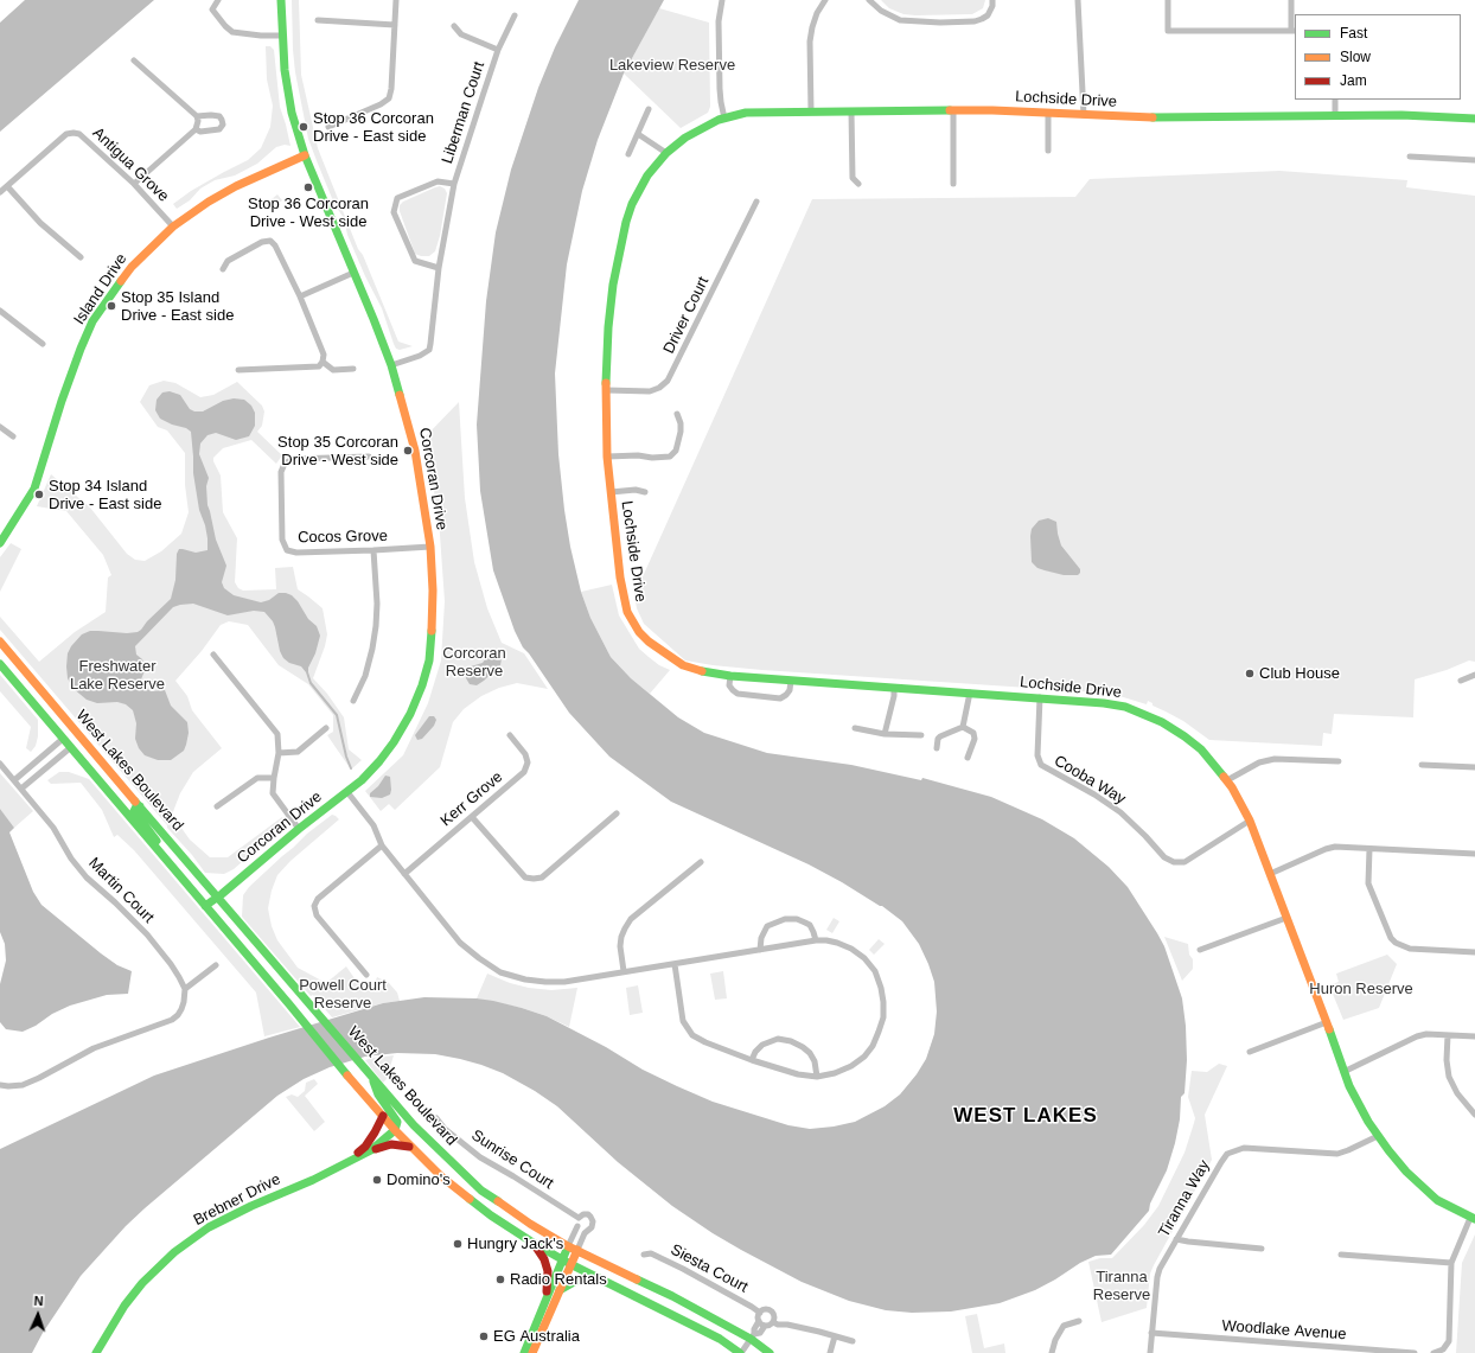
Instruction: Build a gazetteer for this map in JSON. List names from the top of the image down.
{
  "streets": {
    "street": [
      "Lochside Drive",
      "Liberman Court",
      "Antigua Grove",
      "Island Drive",
      "Driver Court",
      "Corcoran Drive",
      "Cocos Grove",
      "West Lakes Boulevard",
      "Cooba Way",
      "Kerr Grove",
      "Martin Court",
      "Sunrise Court",
      "Tiranna Way",
      "Brebner Drive",
      "Siesta Court",
      "Woodlake Avenue"
    ]
  },
  "crossings": [
    ["Lochside Drive", "Driver Court"],
    ["Lochside Drive", "Cooba Way"],
    ["Lochside Drive", "Tiranna Way"],
    ["Liberman Court", "Corcoran Drive"],
    ["Antigua Grove", "Island Drive"],
    ["Island Drive", "Corcoran Drive"],
    ["Corcoran Drive", "Cocos Grove"],
    ["Corcoran Drive", "West Lakes Boulevard"],
    ["West Lakes Boulevard", "Brebner Drive"],
    ["Tiranna Way", "Woodlake Avenue"]
  ],
  "districts": ["WEST LAKES"],
  "parks": [
    "Lakeview Reserve",
    "Corcoran Reserve",
    "Freshwater Lake Reserve",
    "Powell Court Reserve",
    "Huron Reserve",
    "Tiranna Reserve"
  ],
  "places": [
    "Stop 36 Corcoran Drive - East side",
    "Stop 36 Corcoran Drive - West side",
    "Stop 35 Island Drive - East side",
    "Stop 35 Corcoran Drive - West side",
    "Stop 34 Island Drive - East side",
    "Club House",
    "Domino's",
    "Hungry Jack's",
    "Radio Rentals",
    "EG Australia"
  ],
  "legend": ["Fast", "Slow", "Jam"],
  "north": "top"
}
